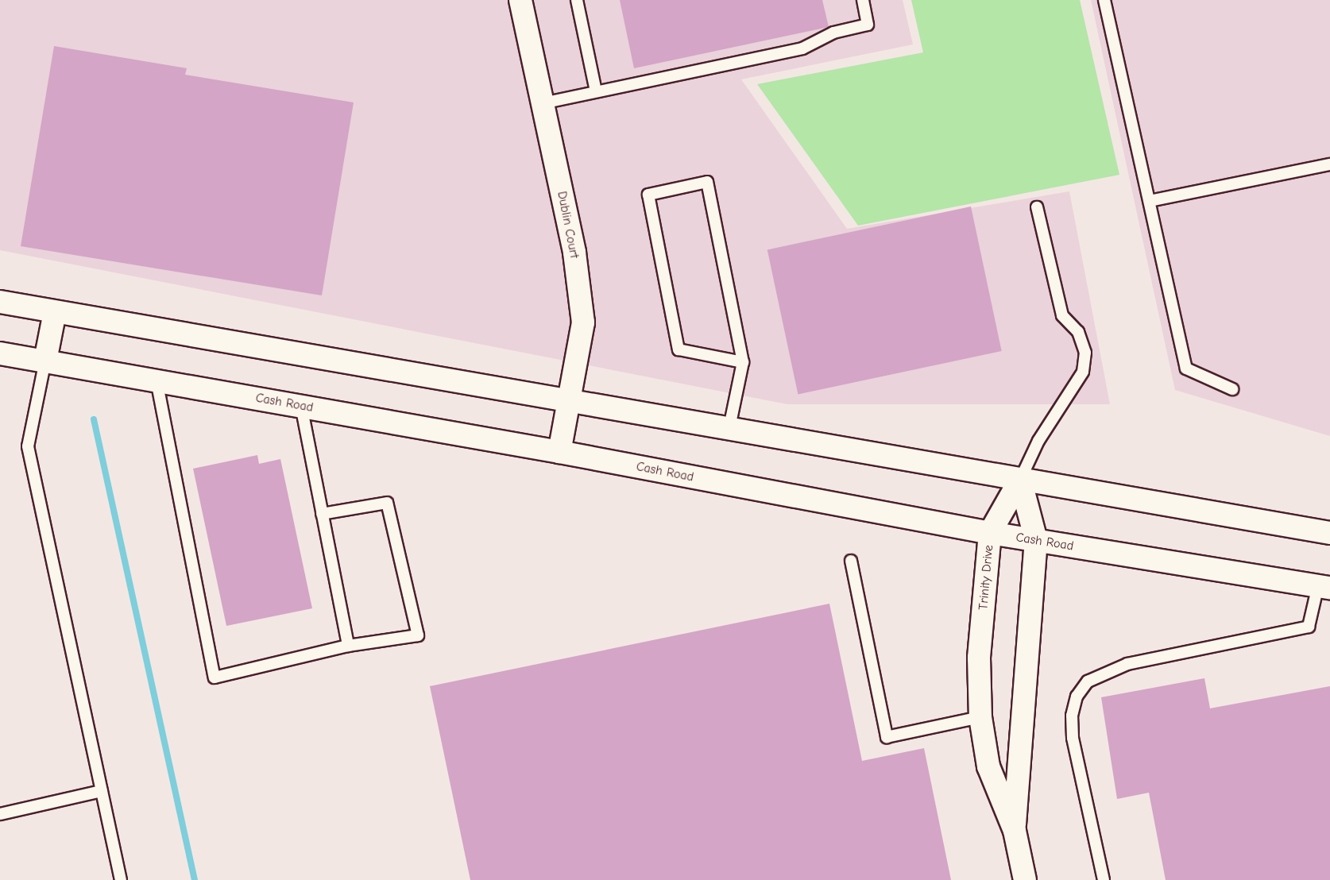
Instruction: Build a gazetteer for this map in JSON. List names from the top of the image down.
{
  "streets": {
    "street": ["Dublin Court", "Cash Road", "Trinity Drive"]
  },
  "crossings": [
    ["Dublin Court", "Cash Road"],
    ["Cash Road", "Trinity Drive"]
  ]
}
